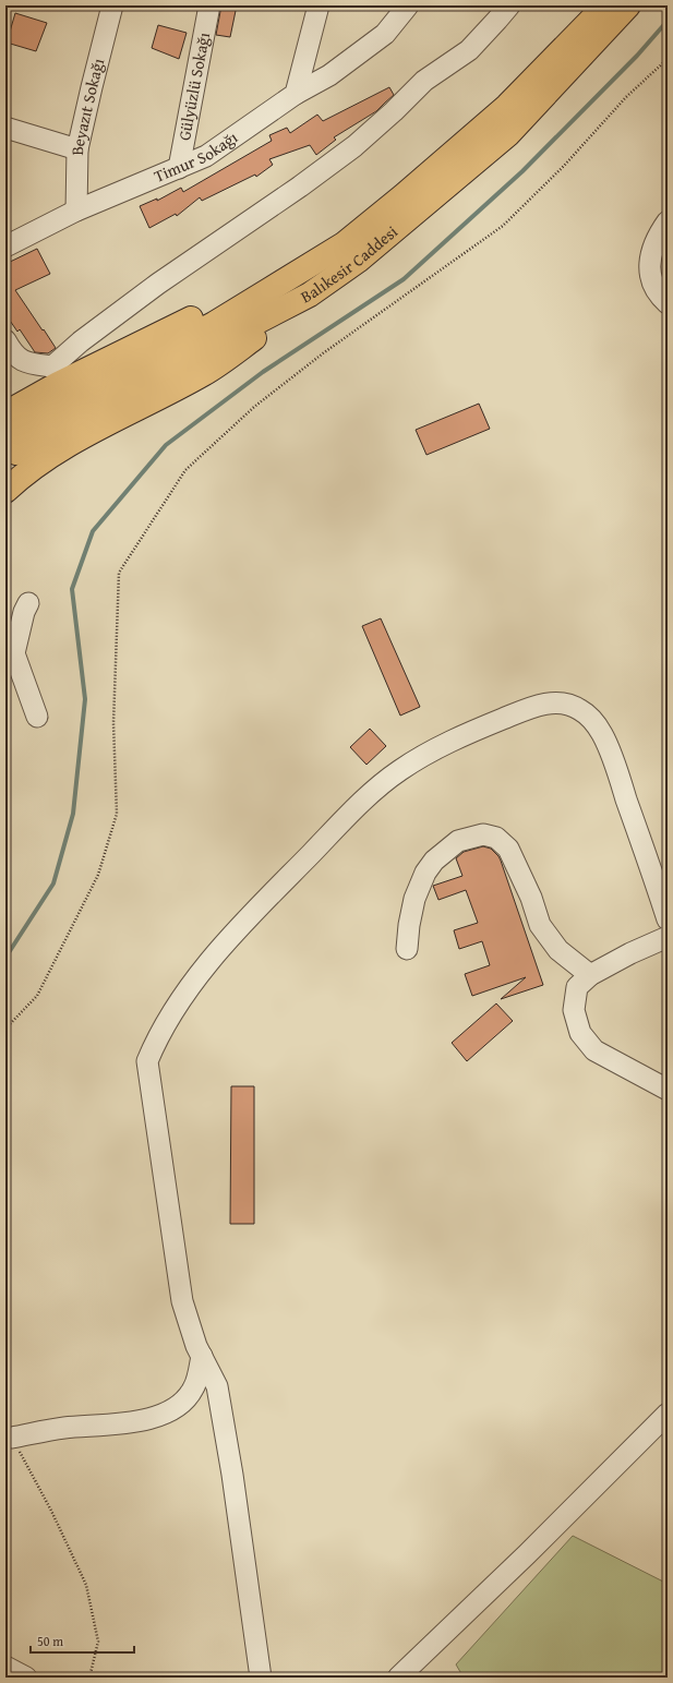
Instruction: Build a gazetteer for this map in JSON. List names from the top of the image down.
{
  "streets": {
    "main road": ["Balıkesir Caddesi"],
    "street": ["Gülyüzlü Sokağı", "Beyazıt Sokağı", "Timur Sokağı"]
  },
  "crossings": [
    ["Gülyüzlü Sokağı", "Timur Sokağı"],
    ["Beyazıt Sokağı", "Timur Sokağı"]
  ],
  "scale_bar": "50 m"
}
